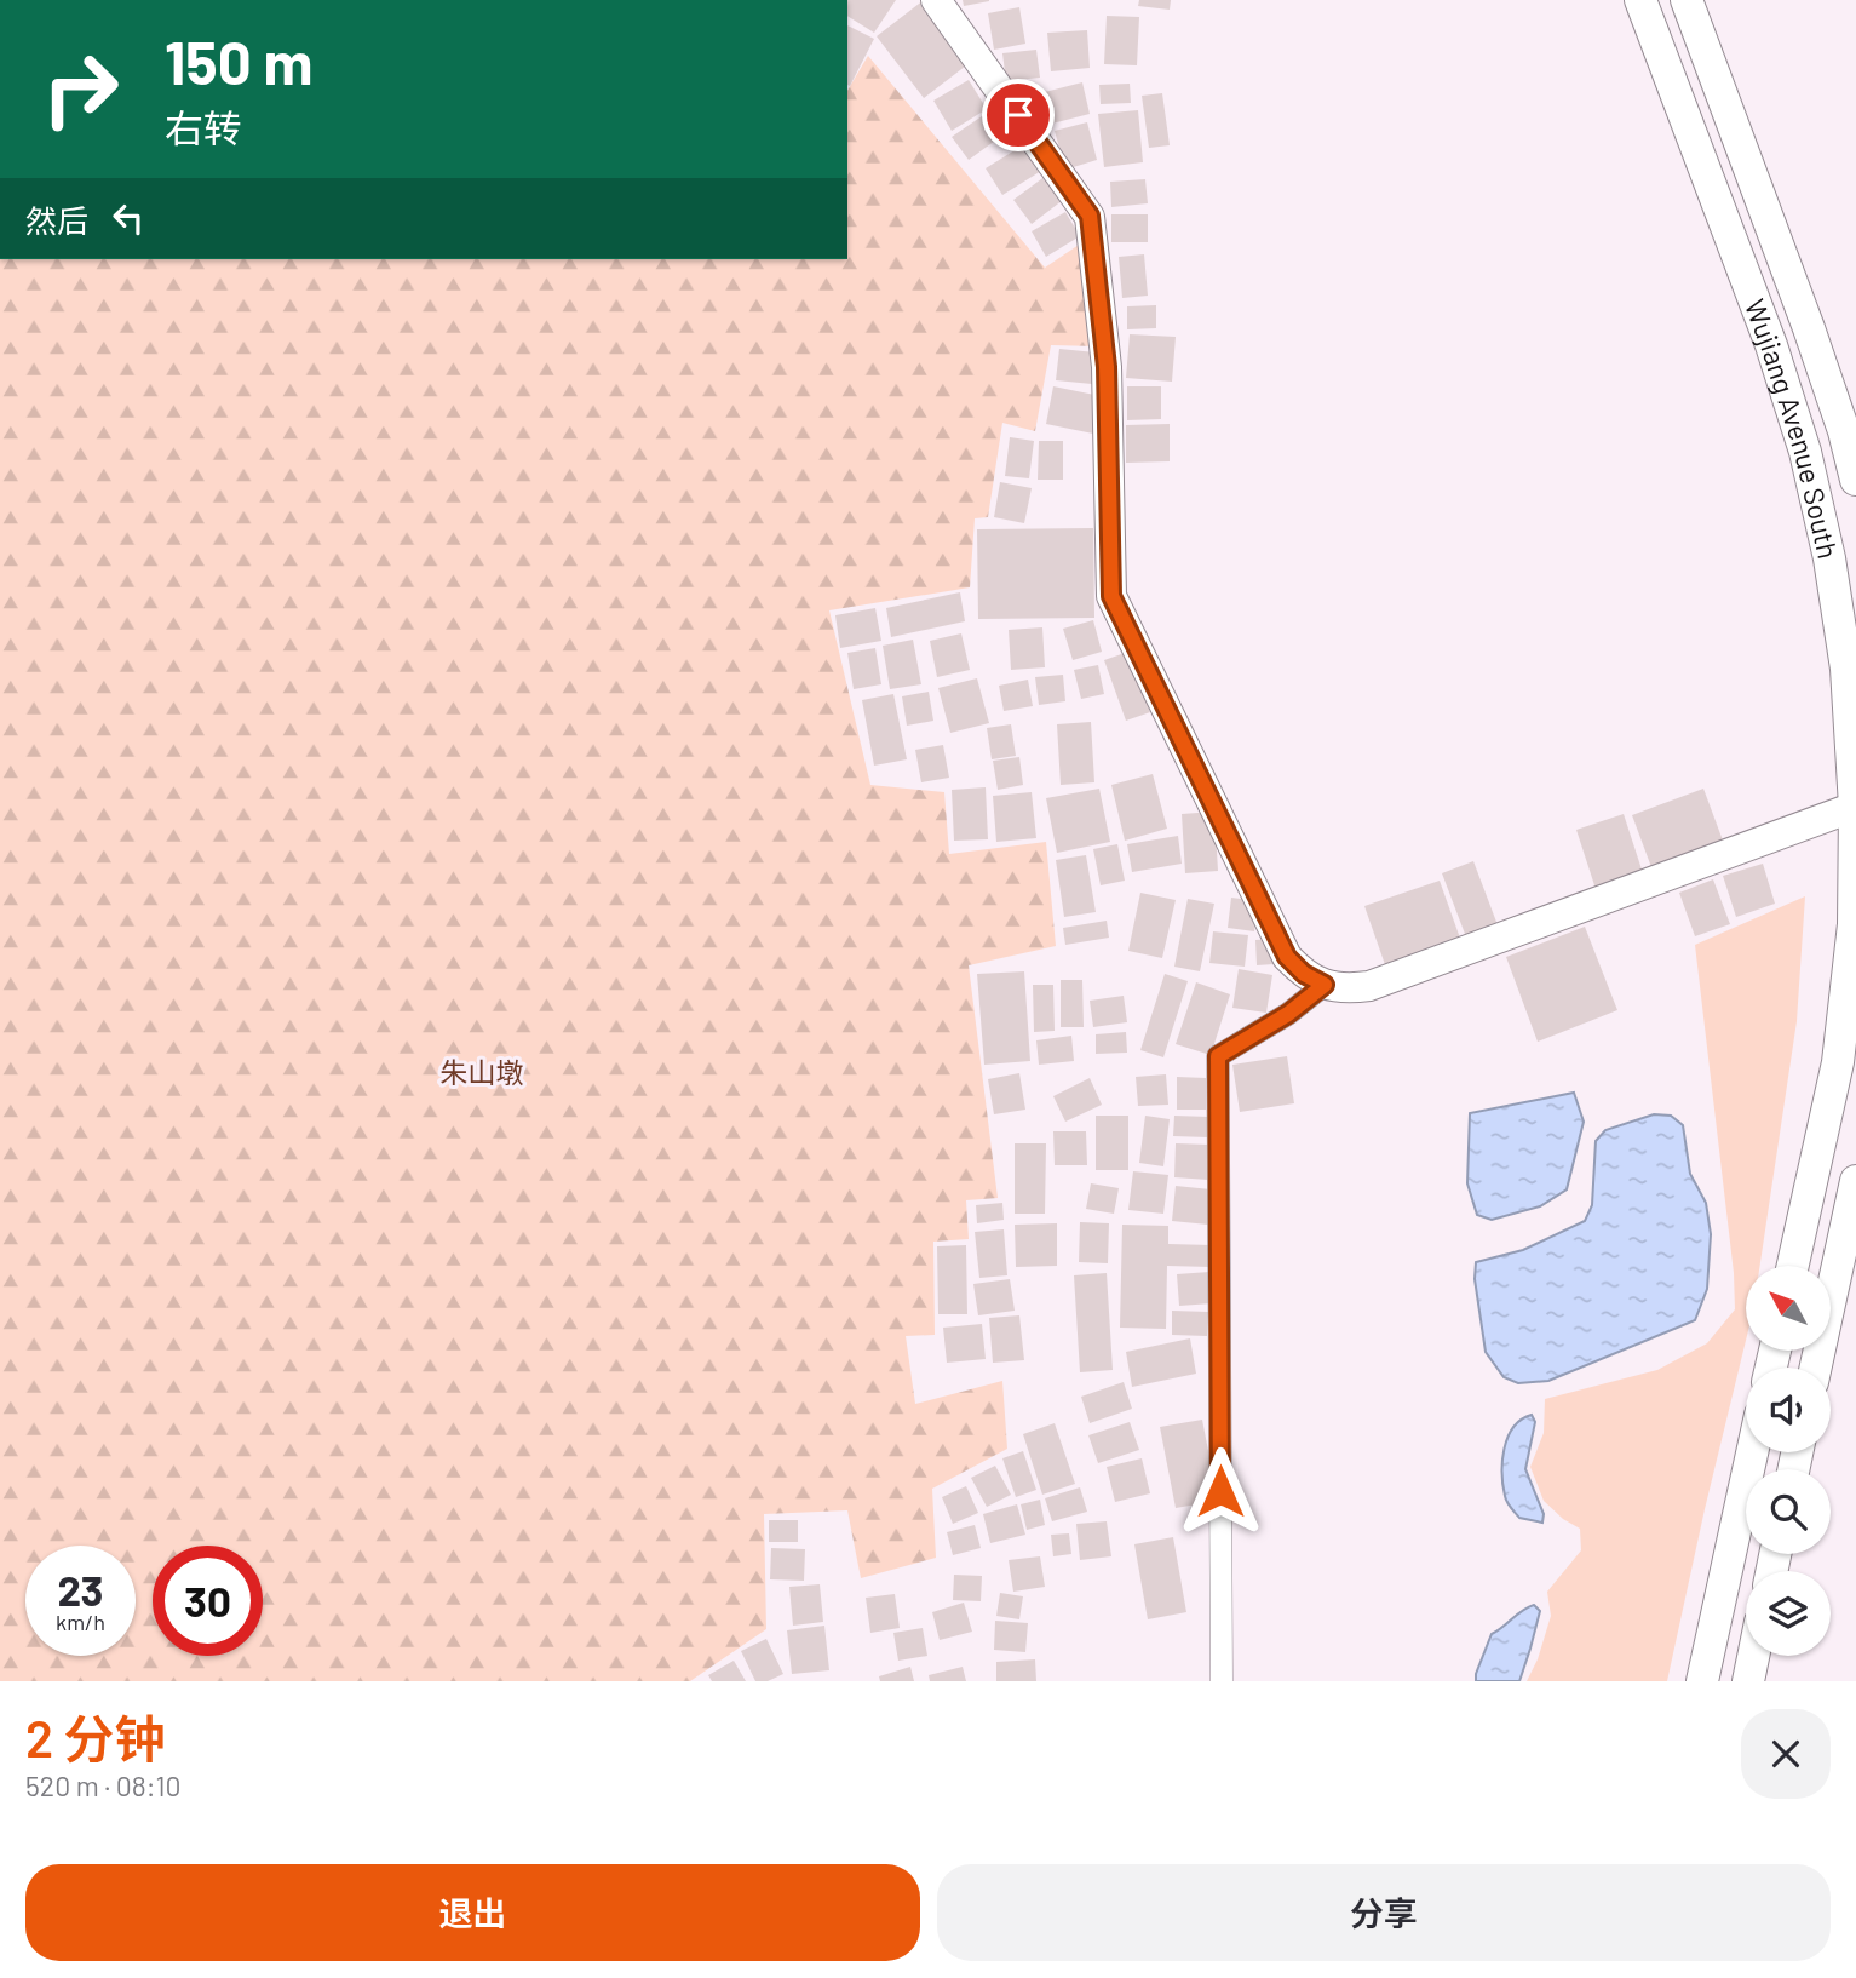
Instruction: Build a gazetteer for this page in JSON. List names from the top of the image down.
{
  "streets": {
    "main road": ["Wujiang Avenue South"]
  },
  "parks": ["朱山墩"],
  "north": "top left",
  "page": {
    "turn": ["150 m", "右转"],
    "then": "然后",
    "speed": "23 km/h",
    "limit": "30",
    "heading": ["2 分钟", "520 m · 08:10"],
    "buttons": ["退出", "分享"]
  }
}
